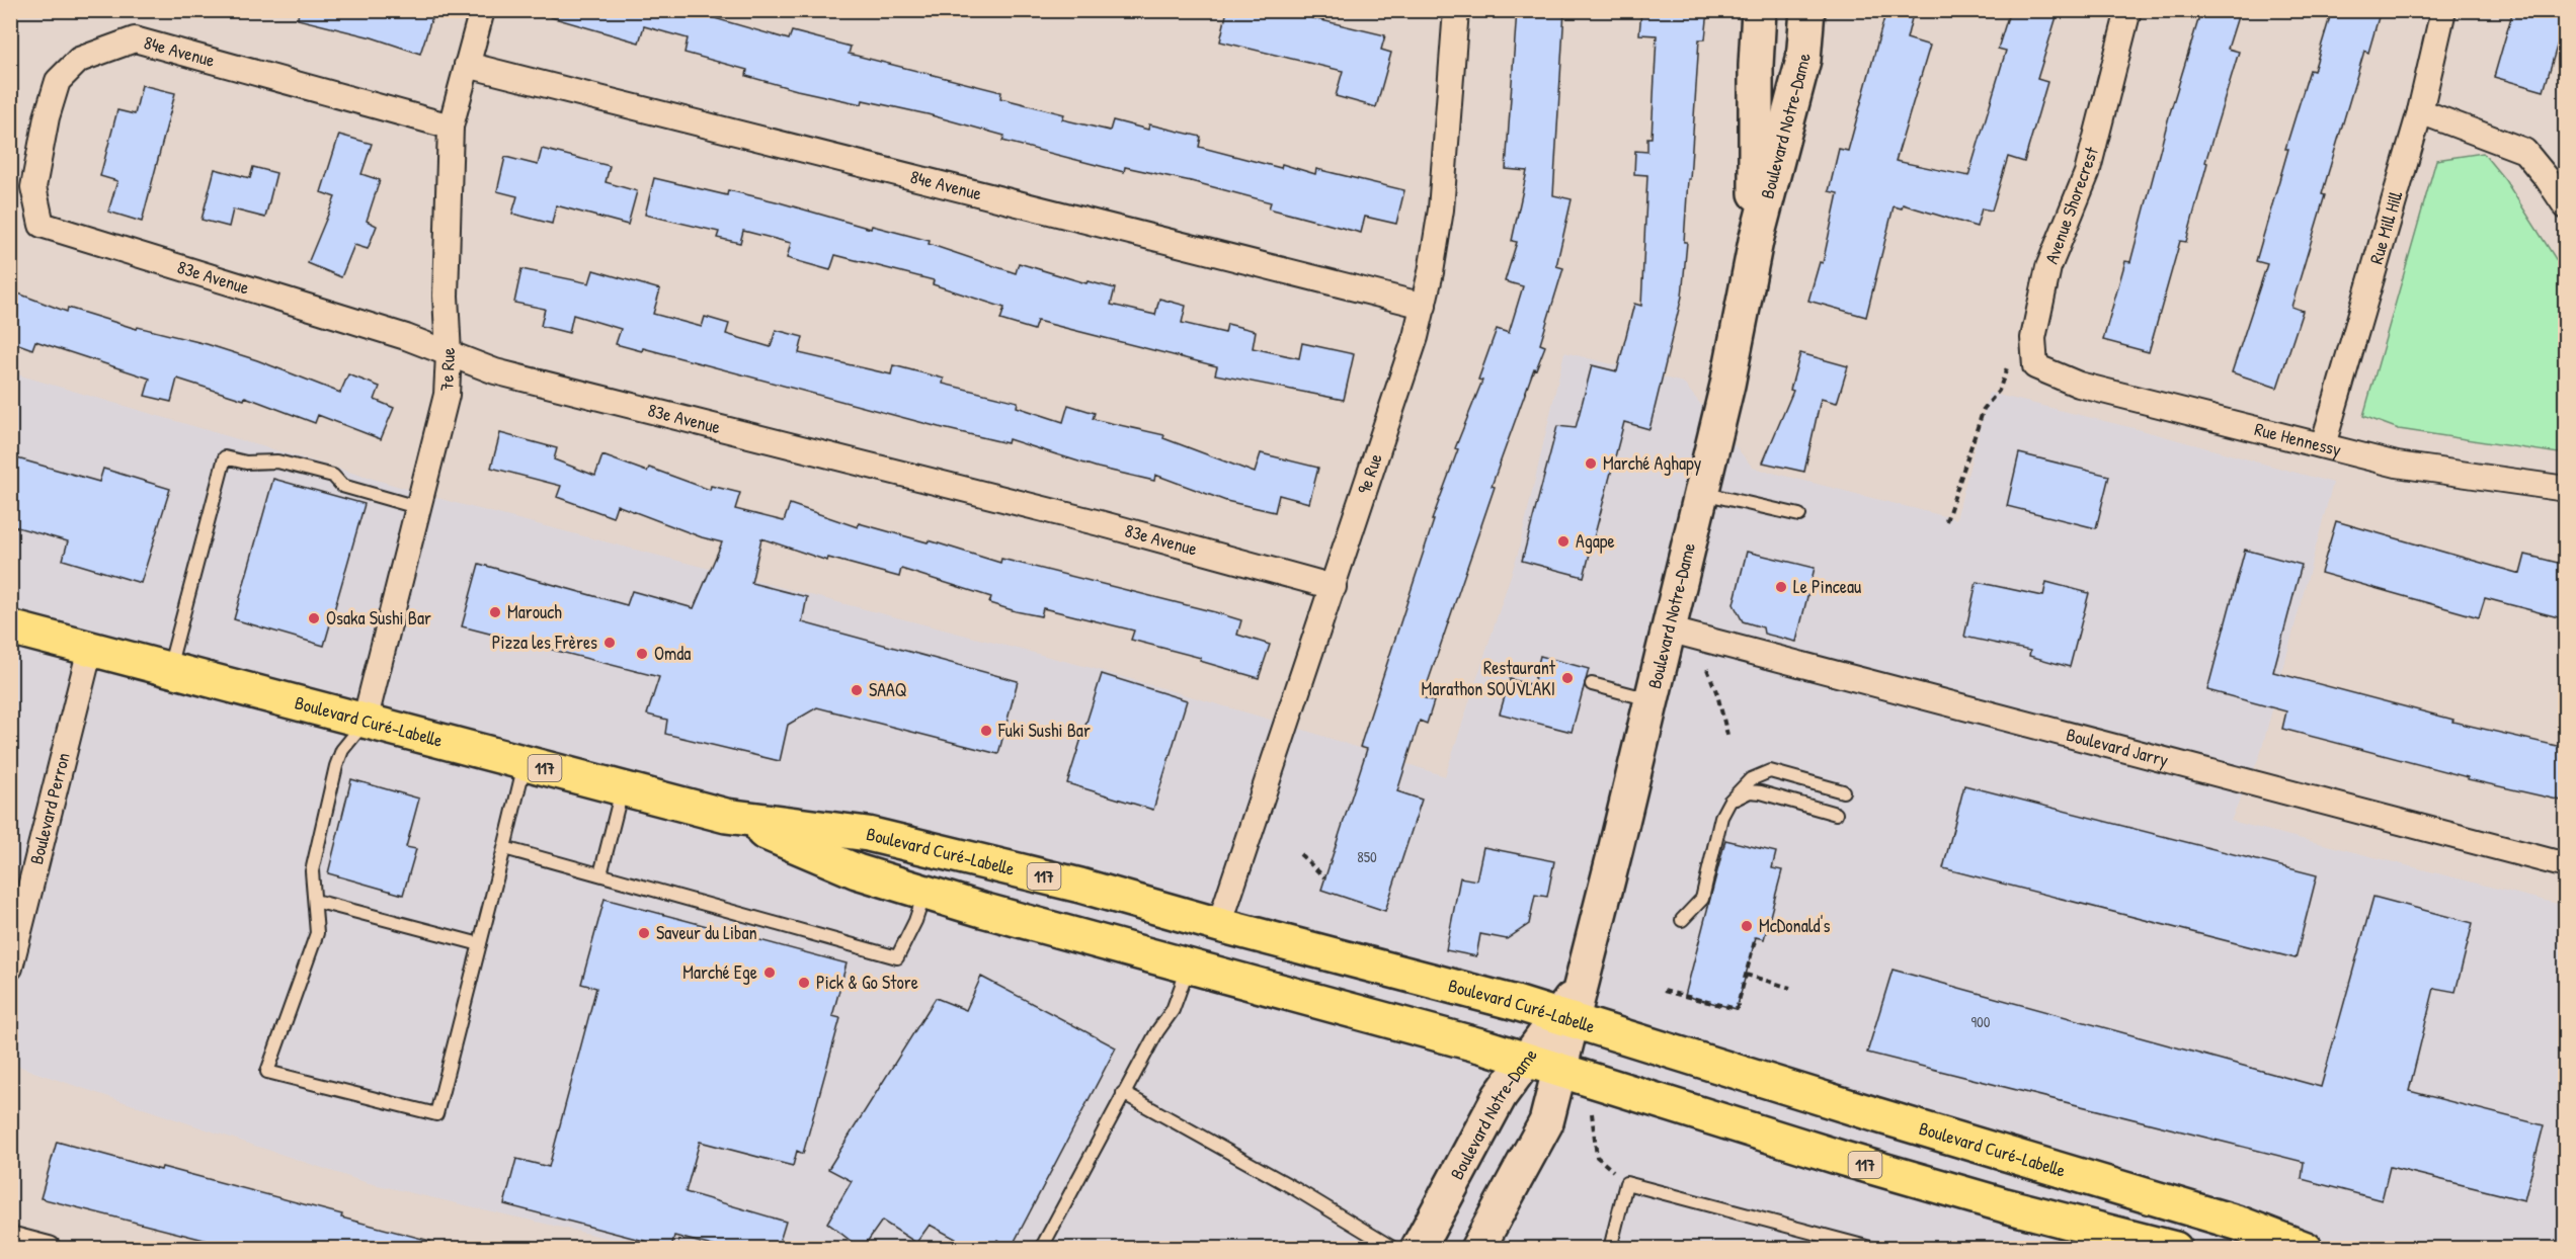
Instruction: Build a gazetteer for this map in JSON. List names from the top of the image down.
{
  "streets": {
    "main road": ["Boulevard Curé-Labelle", "117"],
    "street": [
      "84e Avenue",
      "Boulevard Notre-Dame",
      "Avenue Shorecrest",
      "Rue Mill Hill",
      "83e Avenue",
      "7e Rue",
      "Rue Hennessy",
      "9e Rue",
      "Boulevard Jarry",
      "Boulevard Perron"
    ]
  },
  "crossings": [
    ["84e Avenue", "83e Avenue"],
    ["84e Avenue", "7e Rue"],
    ["84e Avenue", "9e Rue"],
    ["Boulevard Notre-Dame", "Boulevard Curé-Labelle"],
    ["Boulevard Notre-Dame", "Boulevard Jarry"],
    ["Avenue Shorecrest", "Rue Hennessy"],
    ["Rue Mill Hill", "Rue Hennessy"],
    ["83e Avenue", "7e Rue"],
    ["83e Avenue", "9e Rue"],
    ["7e Rue", "Boulevard Curé-Labelle"],
    ["9e Rue", "Boulevard Curé-Labelle"],
    ["Boulevard Curé-Labelle", "Boulevard Perron"]
  ],
  "places": [
    "Marché Aghapy",
    "Agape",
    "Le Pinceau",
    "Marouch",
    "Osaka Sushi Bar",
    "Pizza les Frères",
    "Omda",
    "Restaurant Marathon SOUVLAKI",
    "SAAQ",
    "Fuki Sushi Bar",
    "McDonald's",
    "Saveur du Liban",
    "Marché Ege",
    "Pick & Go Store"
  ],
  "house_numbers": ["850", "900"]
}
